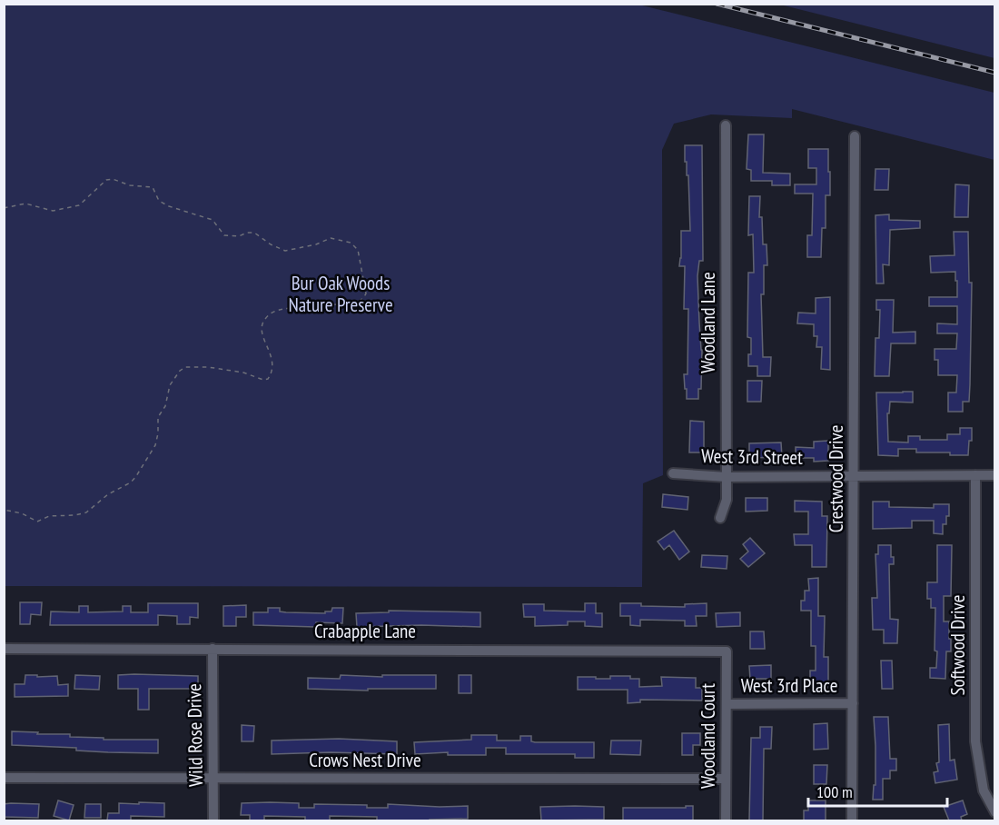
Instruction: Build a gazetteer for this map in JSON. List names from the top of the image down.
{
  "streets": {
    "street": [
      "Woodland Lane",
      "West 3rd Street",
      "Crestwood Drive",
      "Crabapple Lane",
      "Softwood Drive",
      "West 3rd Place",
      "Wild Rose Drive",
      "Woodland Court",
      "Crows Nest Drive"
    ]
  },
  "crossings": [
    ["Woodland Lane", "West 3rd Street"],
    ["West 3rd Street", "Crestwood Drive"],
    ["West 3rd Street", "Softwood Drive"],
    ["Crestwood Drive", "West 3rd Place"],
    ["Crabapple Lane", "Wild Rose Drive"],
    ["Crabapple Lane", "Woodland Court"],
    ["West 3rd Place", "Woodland Court"],
    ["Wild Rose Drive", "Crows Nest Drive"],
    ["Woodland Court", "Crows Nest Drive"]
  ],
  "parks": ["Bur Oak Woods Nature Preserve"],
  "scale_bar": "100 m"
}
